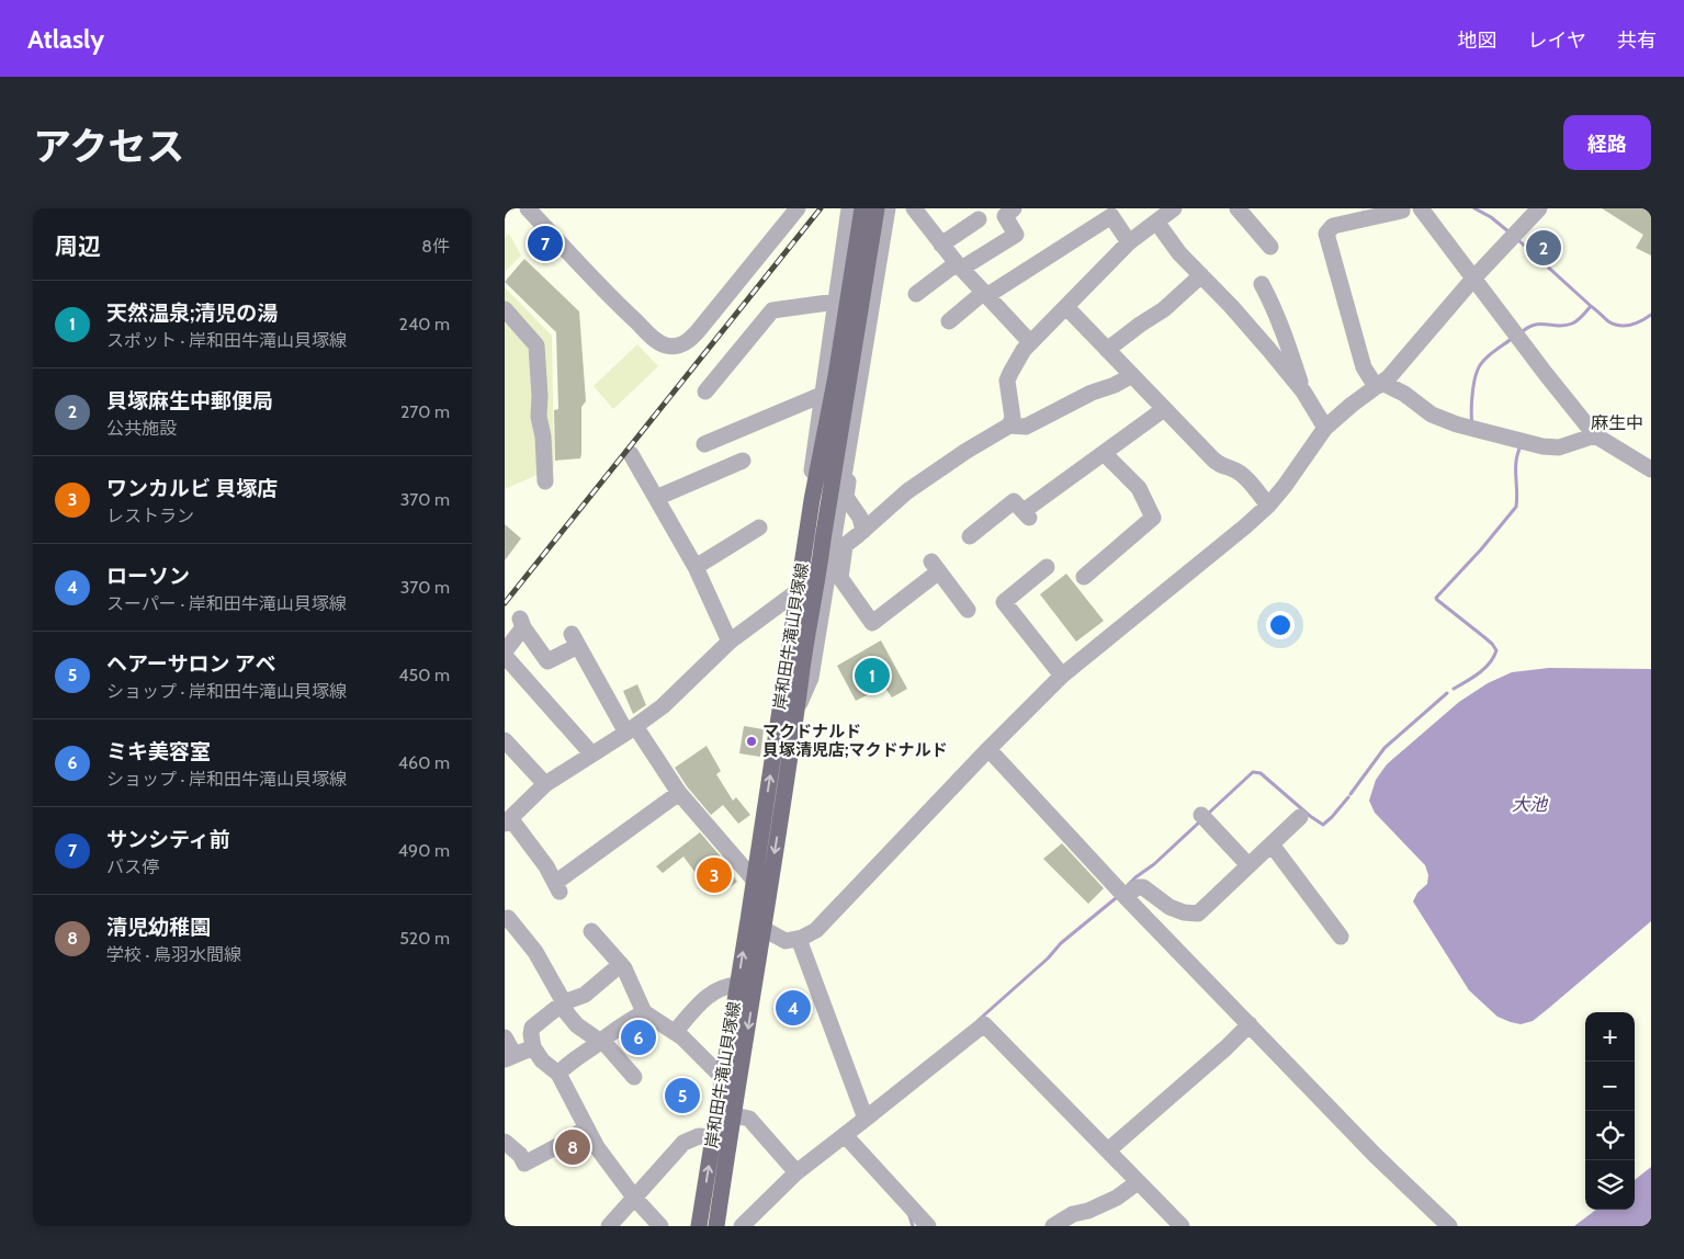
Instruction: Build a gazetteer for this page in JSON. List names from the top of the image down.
{
  "streets": {
    "main road": ["岸和田牛滝山貝塚線"]
  },
  "districts": ["麻生中"],
  "water": ["大池"],
  "places": ["マクドナルド 貝塚清児店;マクドナルド"],
  "page": {
    "header": "Atlasly",
    "nav": ["地図", "レイヤ", "共有"],
    "title": "アクセス",
    "buttons": "経路",
    "heading": ["周辺", "8件"],
    "pins": [
      "7",
      "2",
      "1",
      "3",
      "4",
      "6",
      "5",
      "8"
    ],
    "list": [
      {
        "mark": "1",
        "name": "天然温泉;清児の湯",
        "note": "スポット · 岸和田牛滝山貝塚線",
        "value": "240 m"
      },
      {
        "mark": "2",
        "name": "貝塚麻生中郵便局",
        "note": "公共施設",
        "value": "270 m"
      },
      {
        "mark": "3",
        "name": "ワンカルビ 貝塚店",
        "note": "レストラン",
        "value": "370 m"
      },
      {
        "mark": "4",
        "name": "ローソン",
        "note": "スーパー · 岸和田牛滝山貝塚線",
        "value": "370 m"
      },
      {
        "mark": "5",
        "name": "ヘアーサロン アベ",
        "note": "ショップ · 岸和田牛滝山貝塚線",
        "value": "450 m"
      },
      {
        "mark": "6",
        "name": "ミキ美容室",
        "note": "ショップ · 岸和田牛滝山貝塚線",
        "value": "460 m"
      },
      {
        "mark": "7",
        "name": "サンシティ前",
        "note": "バス停",
        "value": "490 m"
      },
      {
        "mark": "8",
        "name": "清児幼稚園",
        "note": "学校 · 鳥羽水間線",
        "value": "520 m"
      }
    ],
    "map_buttons": ["+", "−"]
  }
}
